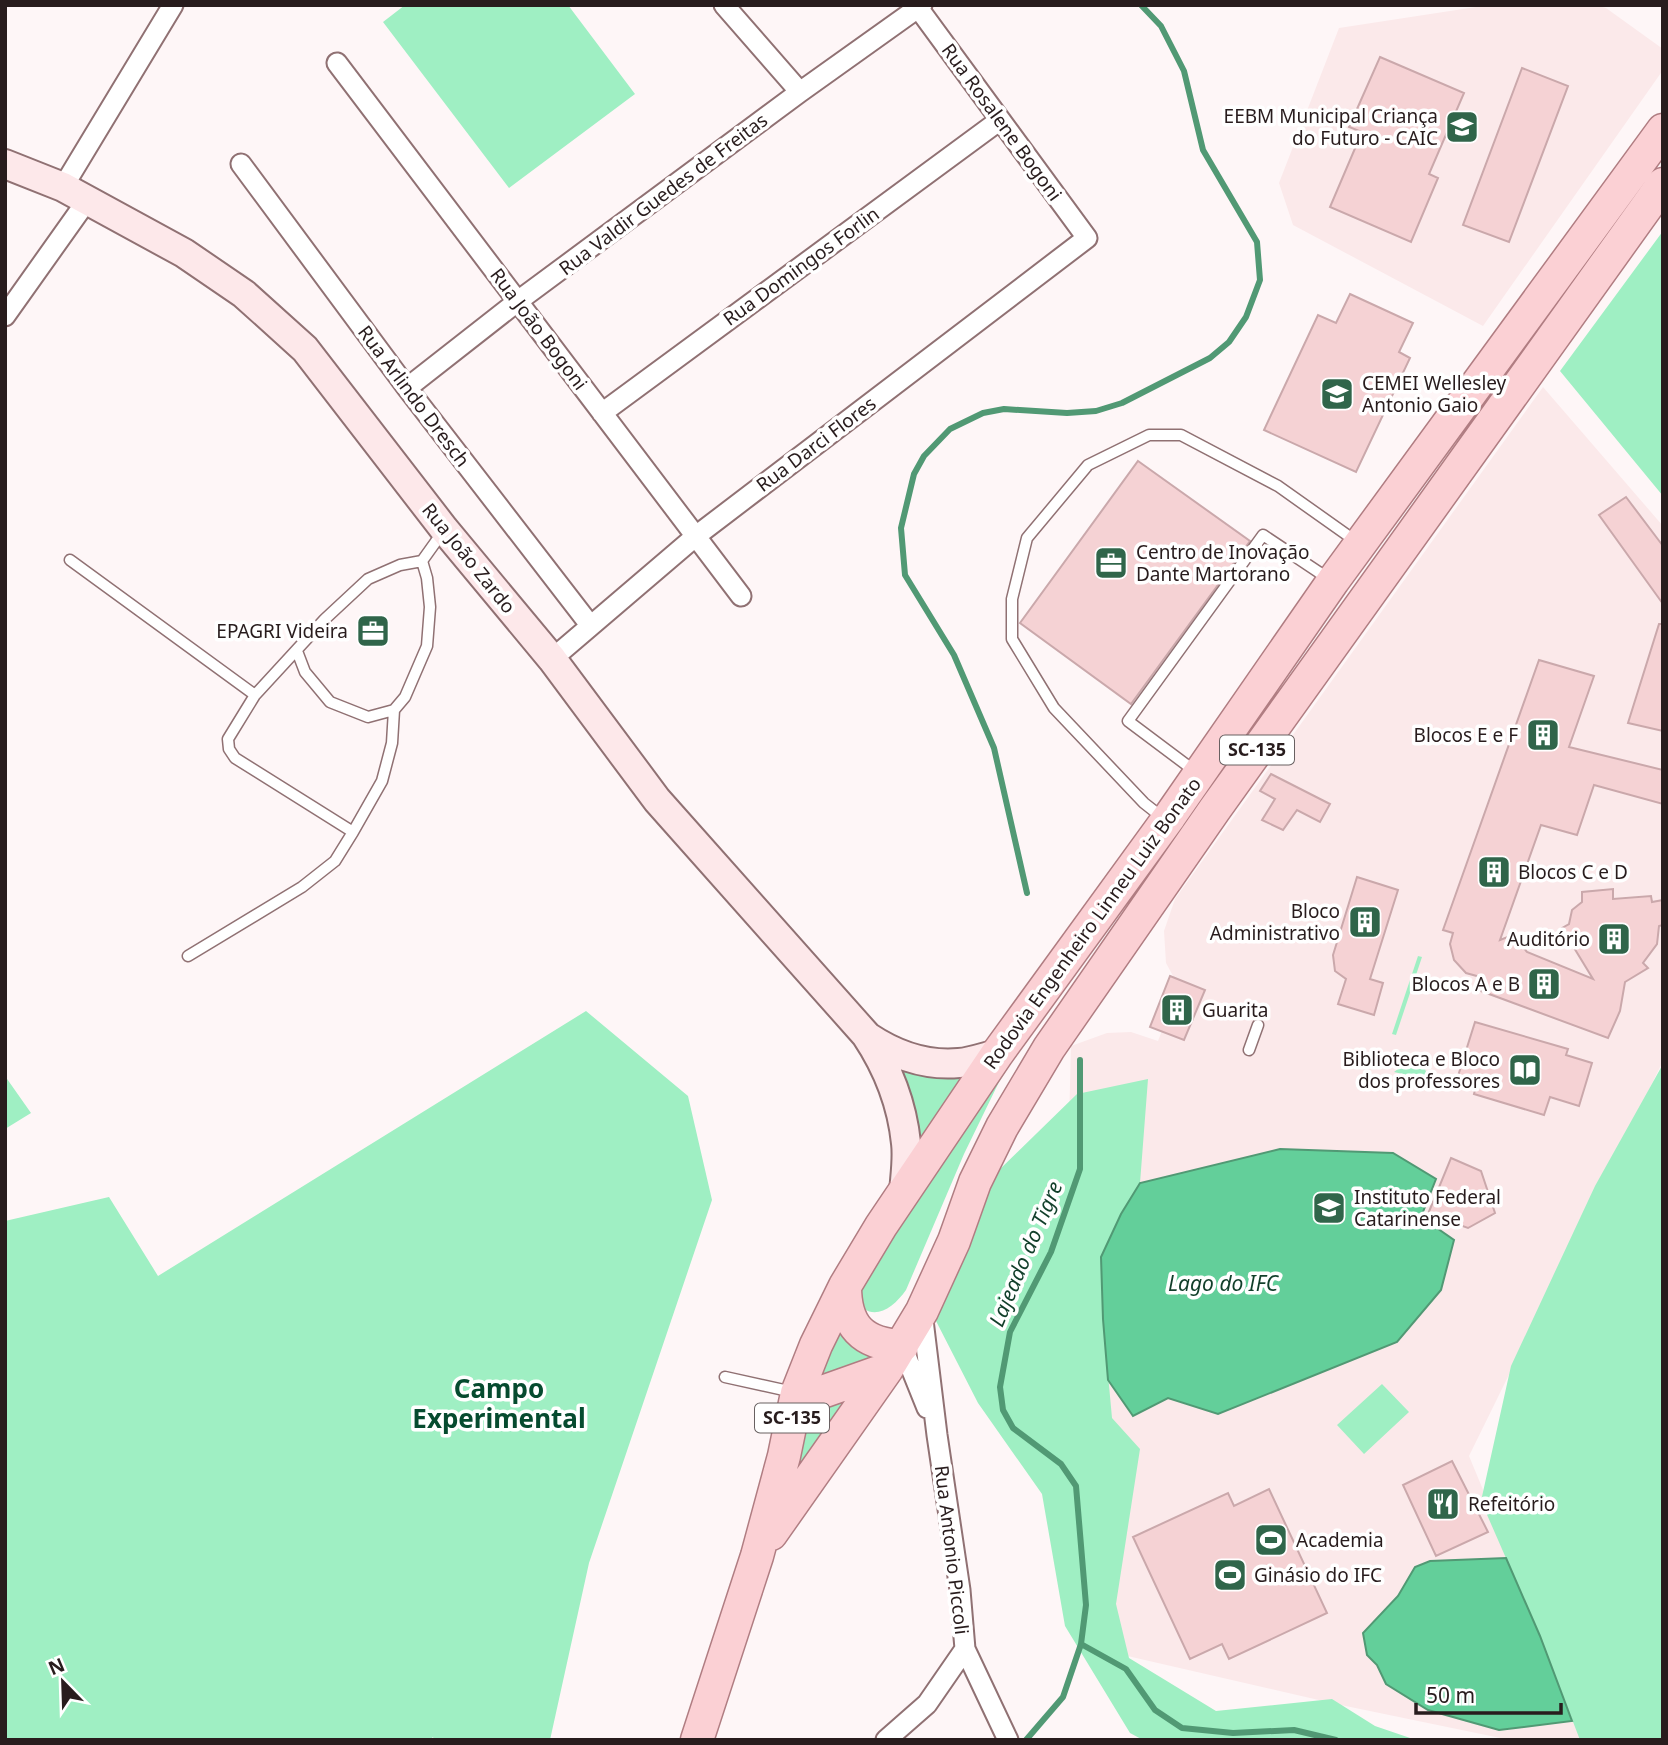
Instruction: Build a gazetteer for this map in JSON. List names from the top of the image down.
{
  "streets": {
    "main road": ["Rua João Zardo", "SC-135", "Rodovia Engenheiro Linneu Luiz Bonato"],
    "street": [
      "Rua Rosalene Bogoni",
      "Rua Valdir Guedes de Freitas",
      "Rua Domingos Forlin",
      "Rua João Bogoni",
      "Rua Arlindo Dresch",
      "Rua Darci Flores",
      "Rua Antonio Piccoli"
    ]
  },
  "crossings": [
    ["Rua Rosalene Bogoni", "Rua Valdir Guedes de Freitas"],
    ["Rua Rosalene Bogoni", "Rua Domingos Forlin"],
    ["Rua Rosalene Bogoni", "Rua Darci Flores"],
    ["Rua Valdir Guedes de Freitas", "Rua João Bogoni"],
    ["Rua Valdir Guedes de Freitas", "Rua Arlindo Dresch"],
    ["Rua Domingos Forlin", "Rua João Bogoni"],
    ["Rua João Bogoni", "Rua Darci Flores"],
    ["Rua Arlindo Dresch", "Rua Darci Flores"],
    ["Rua Darci Flores", "Rua João Zardo"],
    ["Rua João Zardo", "Rodovia Engenheiro Linneu Luiz Bonato"]
  ],
  "districts": ["Campo Experimental"],
  "water": ["Lajeado do Tigre", "Lago do IFC"],
  "places": {
    "school or university": ["EEBM Municipal Criança do Futuro - CAIC", "CEMEI Wellesley Antonio Gaio", "Instituto Federal Catarinense"],
    "office": ["Centro de Inovação Dante Martorano", "EPAGRI Videira"],
    "building": [
      "Blocos E e F",
      "Blocos C e D",
      "Bloco Administrativo",
      "Auditório",
      "Blocos A e B",
      "Guarita"
    ],
    "library": ["Biblioteca e Bloco dos professores"],
    "restaurant": ["Refeitório"],
    "sports": ["Academia", "Ginásio do IFC"]
  },
  "scale_bar": "50 m",
  "north": "top left"
}
